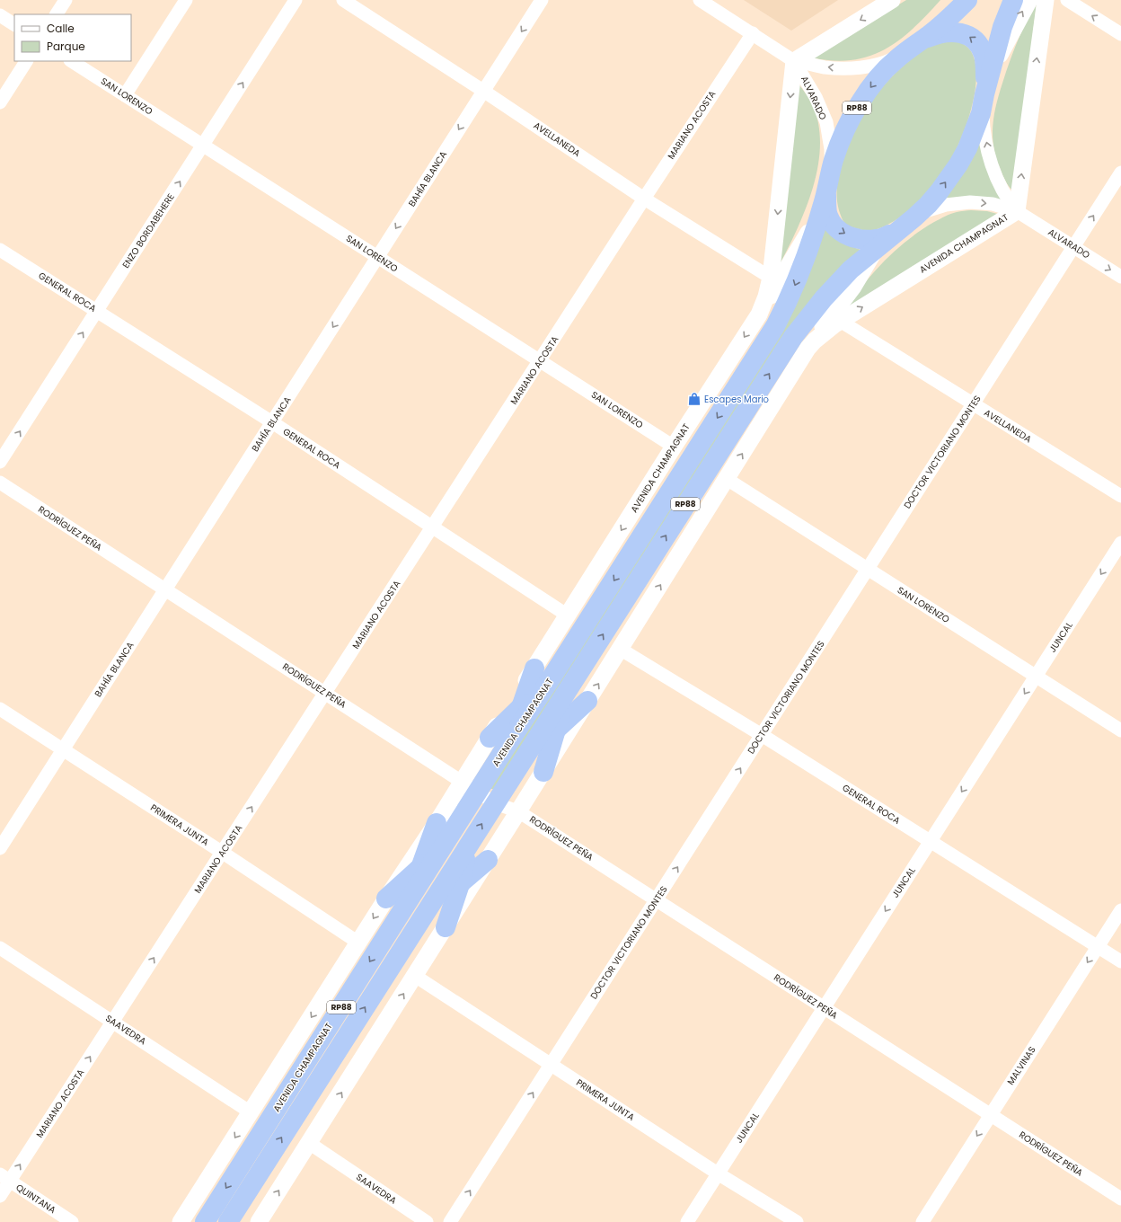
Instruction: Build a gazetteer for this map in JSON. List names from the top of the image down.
{
  "streets": {
    "highway": ["RP88", "AVENIDA CHAMPAGNAT"],
    "street": [
      "SAN LORENZO",
      "ALVARADO",
      "MARIANO ACOSTA",
      "AVELLANEDA",
      "BAHÍA BLANCA",
      "ENZO BORDABEHERE",
      "GENERAL ROCA",
      "DOCTOR VICTORIANO MONTES",
      "RODRÍGUEZ PEÑA",
      "JUNCAL",
      "PRIMERA JUNTA",
      "SAAVEDRA",
      "MALVINAS",
      "QUINTANA"
    ]
  },
  "crossings": [
    ["SAN LORENZO", "MARIANO ACOSTA"],
    ["SAN LORENZO", "BAHÍA BLANCA"],
    ["SAN LORENZO", "ENZO BORDABEHERE"],
    ["SAN LORENZO", "AVENIDA CHAMPAGNAT"],
    ["SAN LORENZO", "DOCTOR VICTORIANO MONTES"],
    ["SAN LORENZO", "JUNCAL"],
    ["ALVARADO", "RP88"],
    ["ALVARADO", "MARIANO ACOSTA"],
    ["ALVARADO", "AVENIDA CHAMPAGNAT"],
    ["ALVARADO", "DOCTOR VICTORIANO MONTES"],
    ["RP88", "AVENIDA CHAMPAGNAT"],
    ["MARIANO ACOSTA", "AVELLANEDA"],
    ["MARIANO ACOSTA", "GENERAL ROCA"],
    ["MARIANO ACOSTA", "RODRÍGUEZ PEÑA"],
    ["MARIANO ACOSTA", "PRIMERA JUNTA"],
    ["MARIANO ACOSTA", "SAAVEDRA"],
    ["MARIANO ACOSTA", "QUINTANA"],
    ["AVELLANEDA", "BAHÍA BLANCA"],
    ["AVELLANEDA", "AVENIDA CHAMPAGNAT"],
    ["AVELLANEDA", "DOCTOR VICTORIANO MONTES"],
    ["BAHÍA BLANCA", "GENERAL ROCA"],
    ["BAHÍA BLANCA", "RODRÍGUEZ PEÑA"],
    ["BAHÍA BLANCA", "PRIMERA JUNTA"],
    ["ENZO BORDABEHERE", "GENERAL ROCA"],
    ["AVENIDA CHAMPAGNAT", "GENERAL ROCA"],
    ["AVENIDA CHAMPAGNAT", "RODRÍGUEZ PEÑA"],
    ["AVENIDA CHAMPAGNAT", "PRIMERA JUNTA"],
    ["AVENIDA CHAMPAGNAT", "SAAVEDRA"],
    ["GENERAL ROCA", "DOCTOR VICTORIANO MONTES"],
    ["GENERAL ROCA", "JUNCAL"],
    ["GENERAL ROCA", "MALVINAS"],
    ["DOCTOR VICTORIANO MONTES", "RODRÍGUEZ PEÑA"],
    ["DOCTOR VICTORIANO MONTES", "PRIMERA JUNTA"],
    ["RODRÍGUEZ PEÑA", "JUNCAL"],
    ["RODRÍGUEZ PEÑA", "MALVINAS"],
    ["JUNCAL", "PRIMERA JUNTA"]
  ],
  "one_way": [
    "MARIANO ACOSTA",
    "BAHÍA BLANCA",
    "ENZO BORDABEHERE",
    "DOCTOR VICTORIANO MONTES",
    "JUNCAL",
    "MALVINAS"
  ],
  "places": {
    "shop": ["Escapes Mario"]
  },
  "legend": ["Calle", "Parque"]
}
